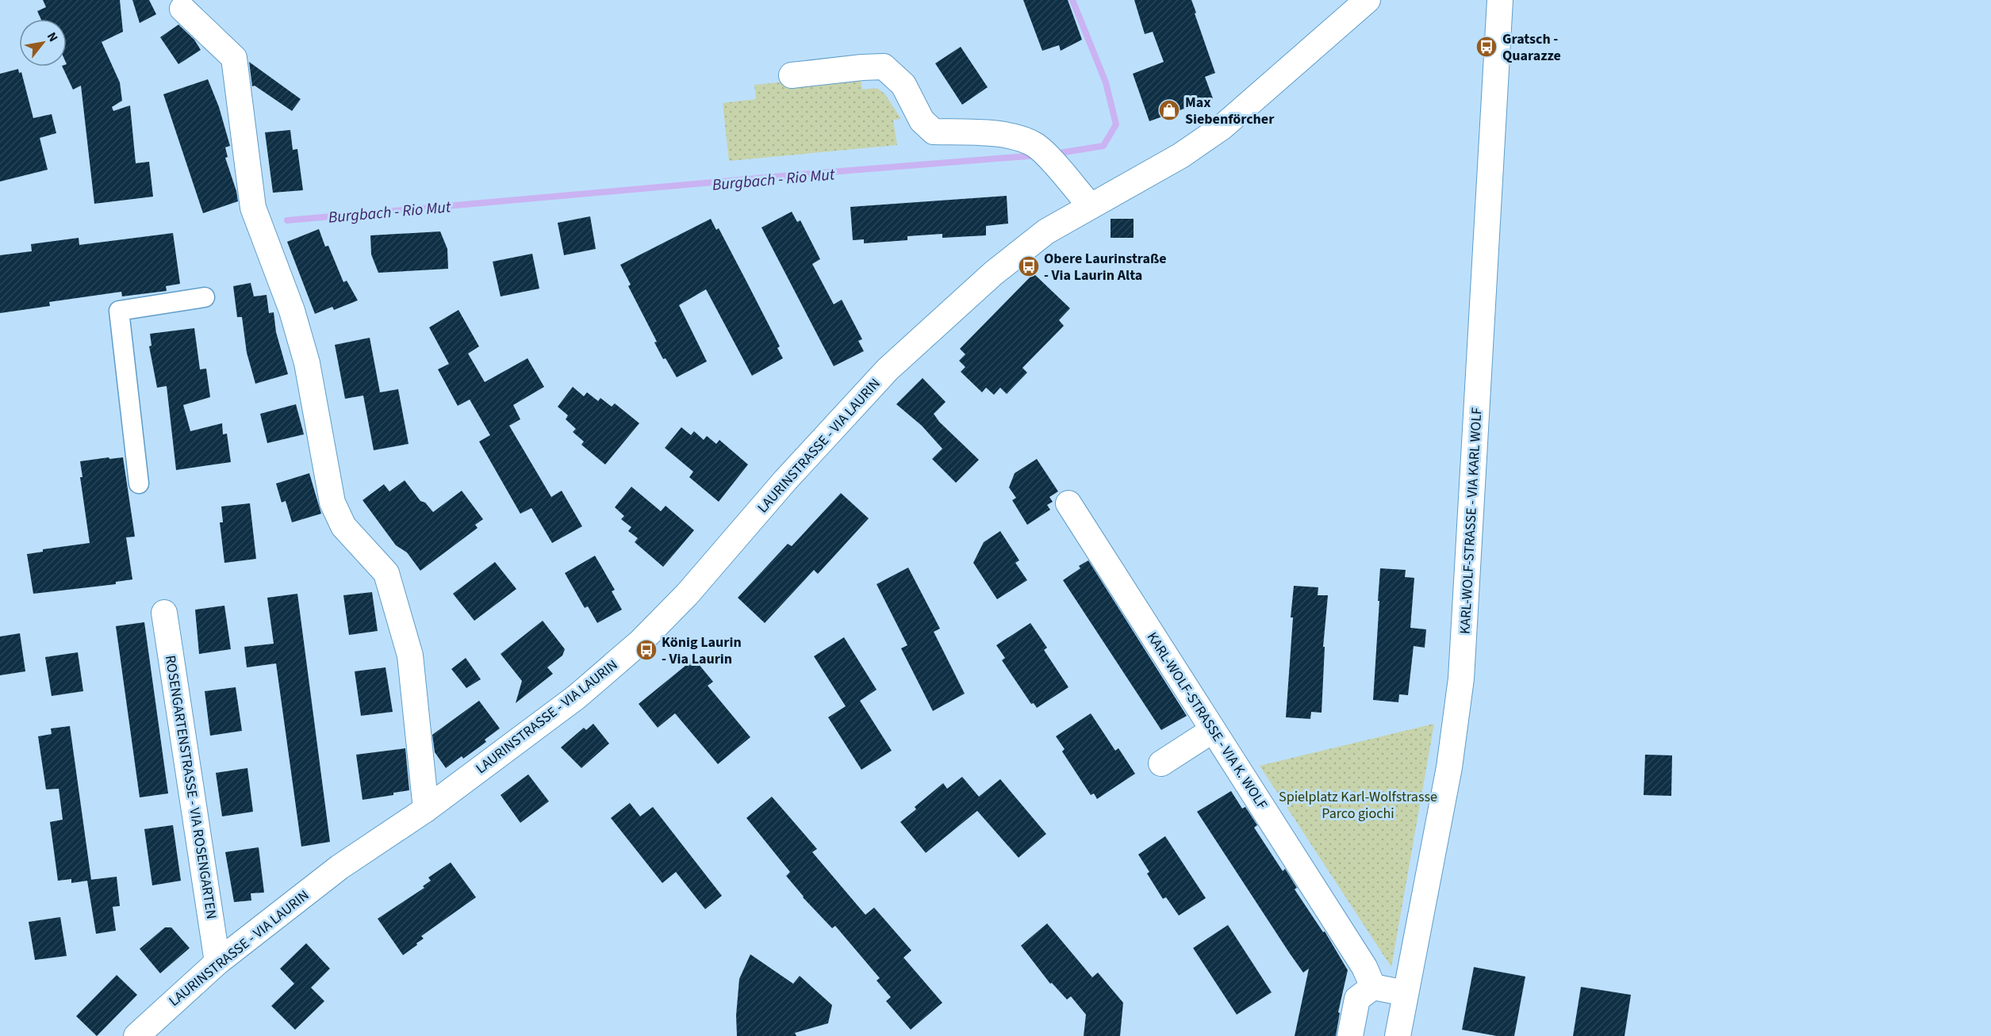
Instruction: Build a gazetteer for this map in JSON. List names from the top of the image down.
{
  "streets": {
    "street": [
      "LAURINSTRASSE - VIA LAURIN",
      "KARL-WOLF-STRASSE - VIA KARL WOLF",
      "KARL-WOLF-STRASSE - VIA K. WOLF",
      "ROSENGARTENSTRASSE - VIA ROSENGARTEN"
    ]
  },
  "crossings": [
    ["LAURINSTRASSE - VIA LAURIN", "ROSENGARTENSTRASSE - VIA ROSENGARTEN"]
  ],
  "water": ["Burgbach - Rio Mut"],
  "parks": ["Spielplatz Karl-Wolfstrasse Parco giochi"],
  "places": {
    "bus stop": ["Gratsch - Quarazze", "Obere Laurinstraße - Via Laurin Alta", "König Laurin - Via Laurin"],
    "shop": ["Max Siebenförcher"]
  },
  "north": "top right"
}
